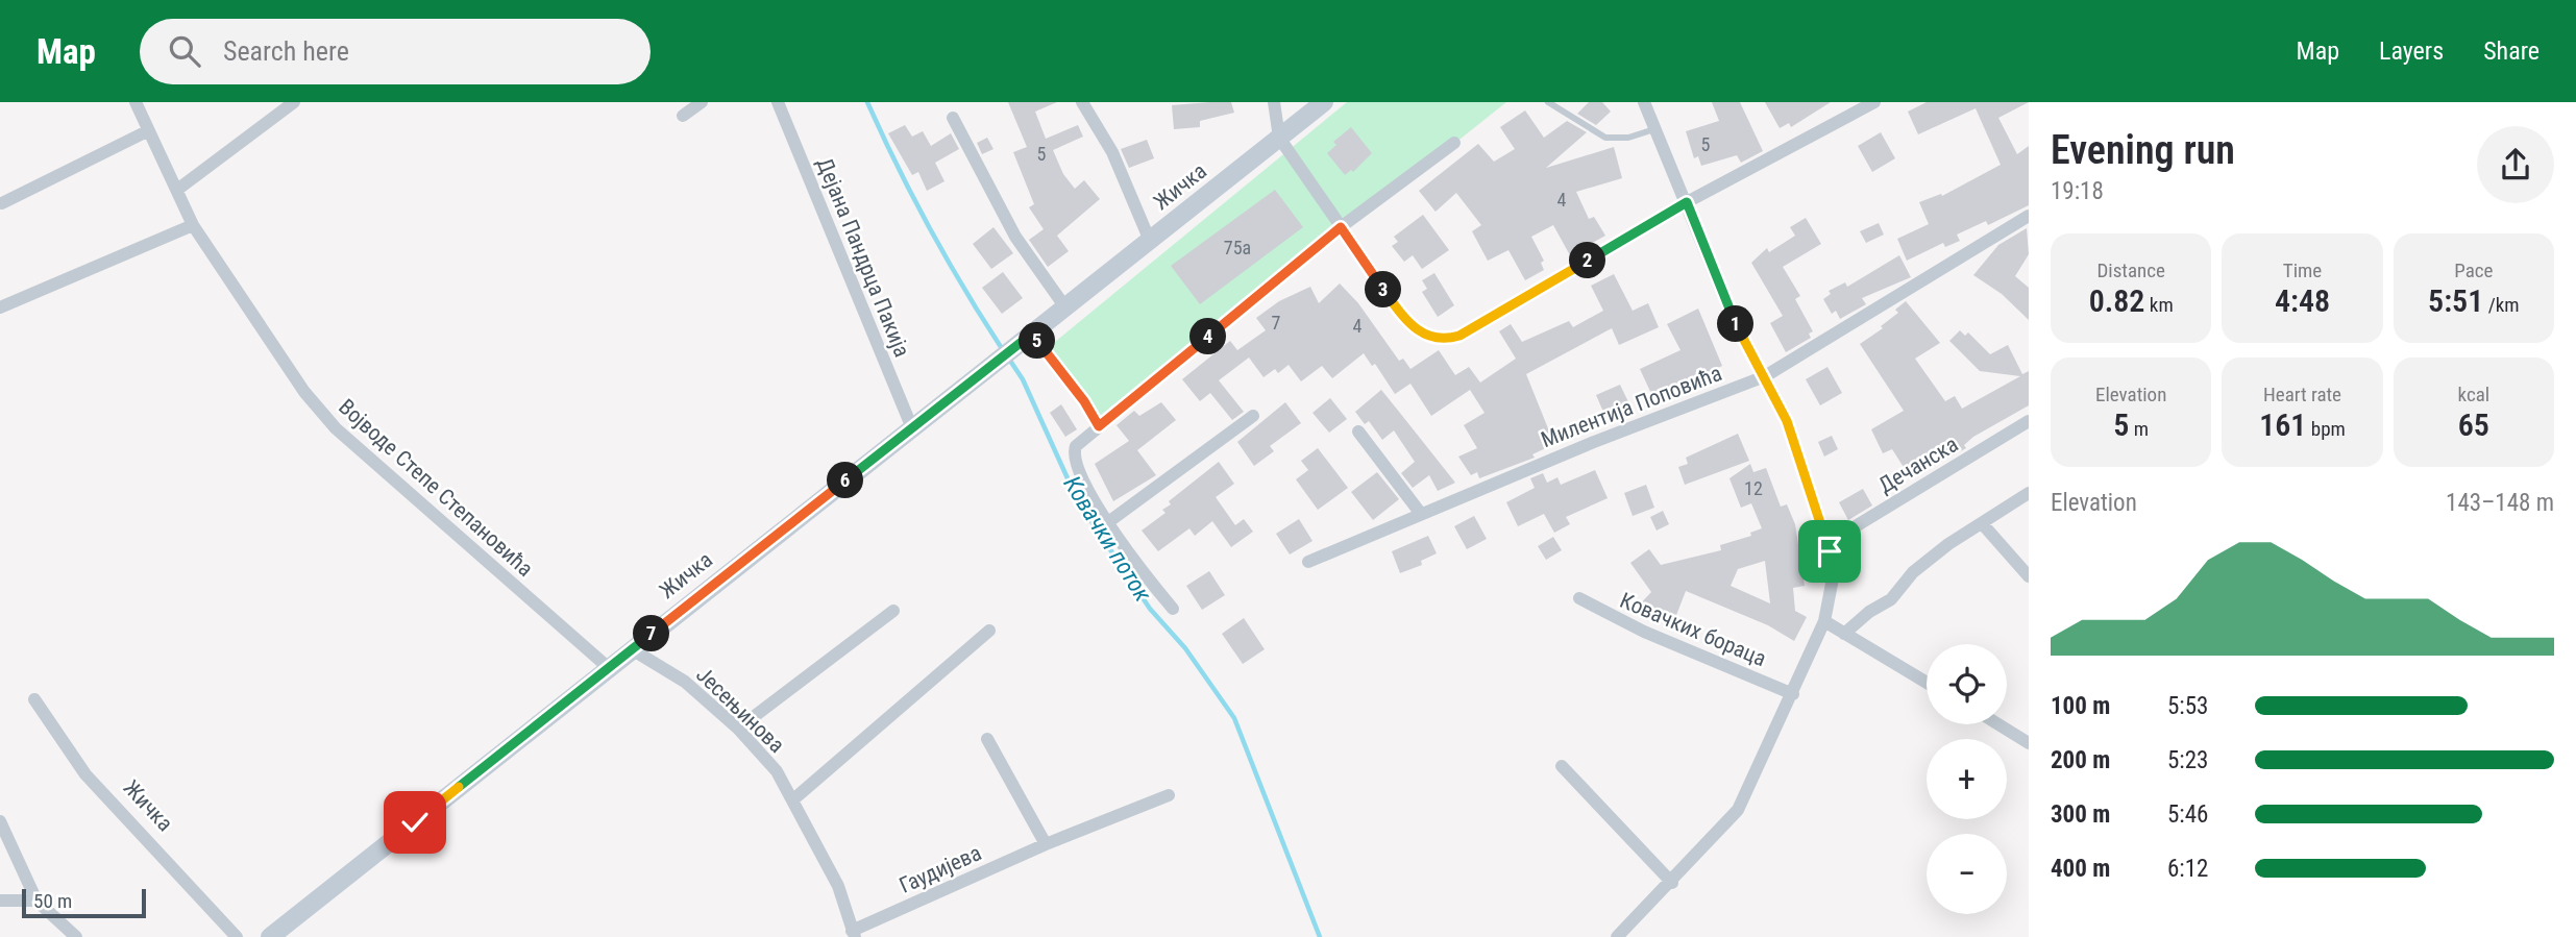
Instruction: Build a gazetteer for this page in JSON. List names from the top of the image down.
{
  "streets": {
    "main road": ["Жичка"],
    "street": [
      "Дејана Пандрца Пакија",
      "Милентија Поповића",
      "Дечанска",
      "Војводе Степе Степановића",
      "Ковачких бораца",
      "Јесењинова",
      "Гаудијева"
    ]
  },
  "crossings": [
    ["Жичка", "Дејана Пандрца Пакија"],
    ["Жичка", "Војводе Степе Степановића"],
    ["Жичка", "Јесењинова"],
    ["Јесењинова", "Гаудијева"]
  ],
  "water": ["Ковачки поток"],
  "house_numbers": [
    "5",
    "5",
    "4",
    "75a",
    "7",
    "4",
    "12"
  ],
  "scale_bar": "50 m",
  "page": {
    "header": "Map",
    "search": "Search here",
    "nav": ["Map", "Layers", "Share"],
    "heading": ["Evening run", "19:18"],
    "stats": [
      ["Distance", "0.82 km"],
      ["Time", "4:48"],
      ["Pace", "5:51 /km"],
      ["Elevation", "5 m"],
      ["Heart rate", "161 bpm"],
      ["kcal", "65"]
    ],
    "pins": [
      "2",
      "3",
      "1",
      "4",
      "5",
      "6",
      "7"
    ],
    "chart": ["Elevation", "143–148 m"],
    "map_buttons": ["+", "−"],
    "list": [
      {
        "name": "100 m",
        "note": "5:53"
      },
      {
        "name": "200 m",
        "note": "5:23"
      },
      {
        "name": "300 m",
        "note": "5:46"
      },
      {
        "name": "400 m",
        "note": "6:12"
      }
    ],
    "scale": "50 m"
  }
}
